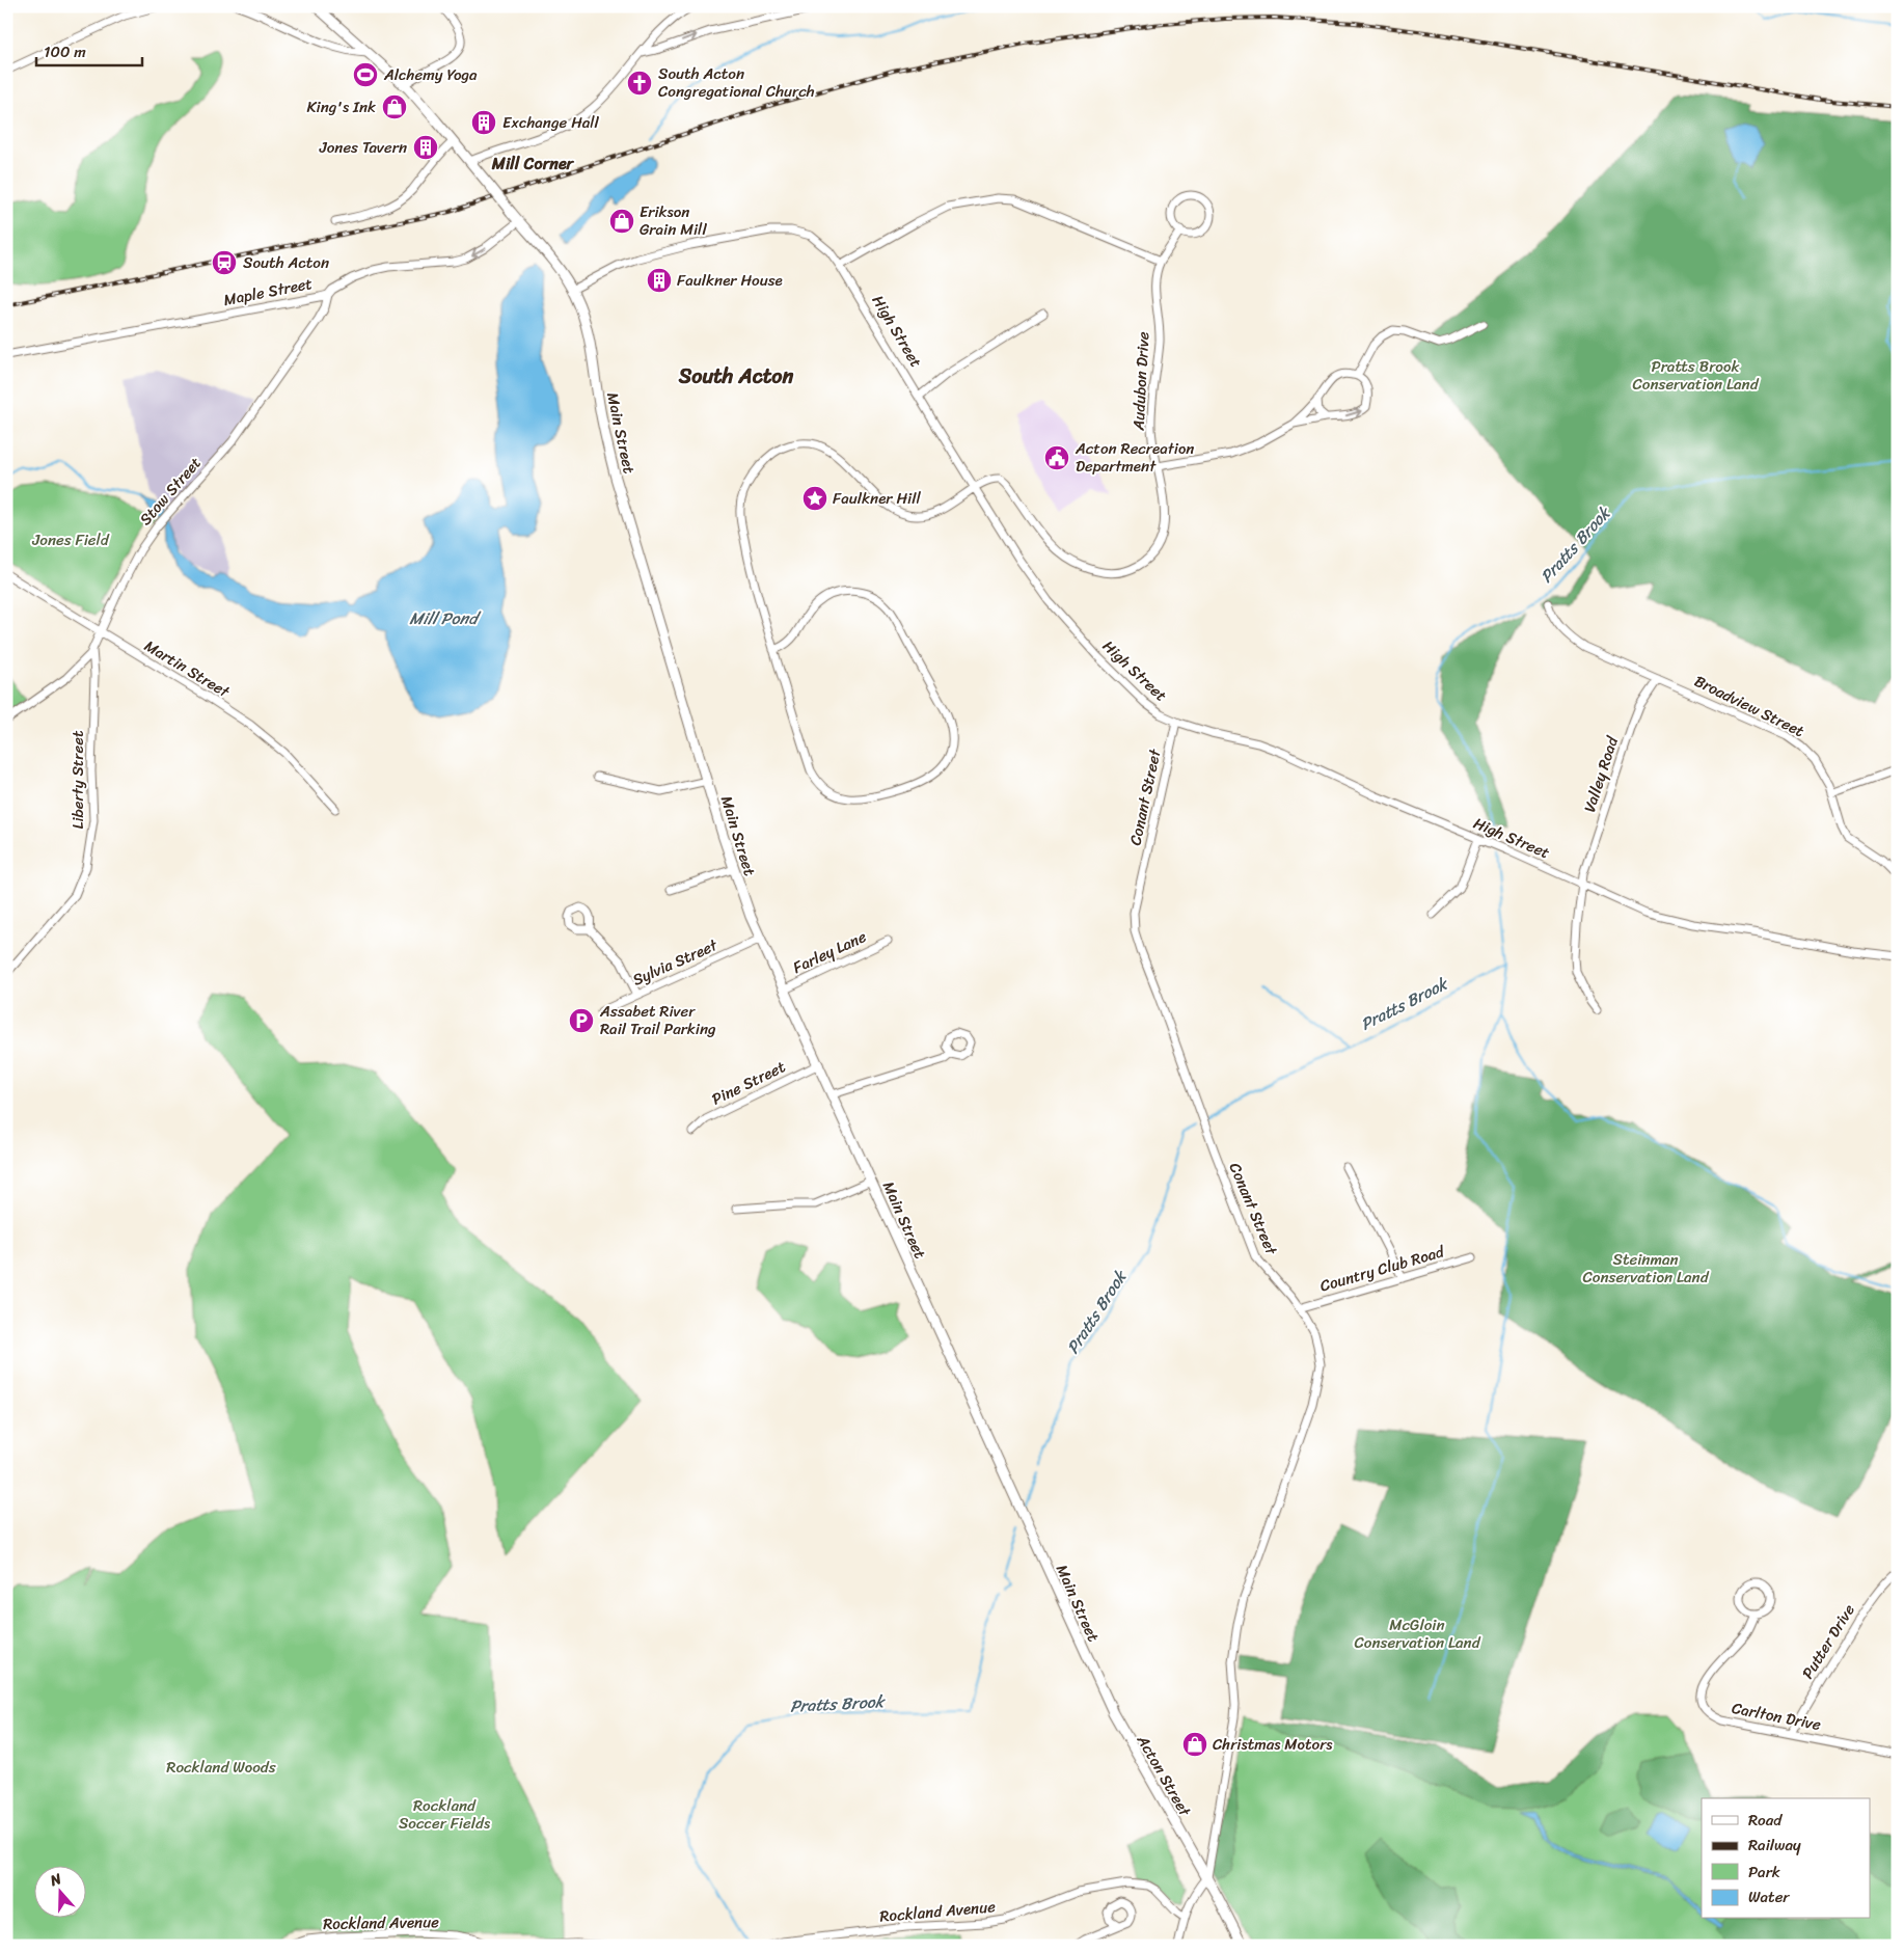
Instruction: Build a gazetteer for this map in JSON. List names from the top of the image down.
{
  "streets": {
    "main road": ["Main Street", "Acton Street"],
    "street": [
      "Maple Street",
      "High Street",
      "Audubon Drive",
      "Stow Street",
      "Martin Street",
      "Broadview Street",
      "Valley Road",
      "Liberty Street",
      "Conant Street",
      "Farley Lane",
      "Sylvia Street",
      "Pine Street",
      "Country Club Road",
      "Putter Drive",
      "Carlton Drive",
      "Rockland Avenue"
    ]
  },
  "crossings": [
    ["Maple Street", "Main Street"],
    ["Maple Street", "Stow Street"],
    ["High Street", "Audubon Drive"],
    ["High Street", "Main Street"],
    ["High Street", "Valley Road"],
    ["High Street", "Conant Street"],
    ["Main Street", "Farley Lane"],
    ["Main Street", "Sylvia Street"],
    ["Main Street", "Pine Street"],
    ["Main Street", "Acton Street"],
    ["Stow Street", "Martin Street"],
    ["Stow Street", "Liberty Street"],
    ["Broadview Street", "Valley Road"],
    ["Conant Street", "Country Club Road"],
    ["Conant Street", "Acton Street"],
    ["Putter Drive", "Carlton Drive"]
  ],
  "one_way": ["Maple Street"],
  "districts": ["Mill Corner", "South Acton"],
  "water": ["Pratts Brook", "Mill Pond"],
  "parks": [
    "Pratts Brook Conservation Land",
    "Jones Field",
    "Steinman Conservation Land",
    "McGloin Conservation Land",
    "Rockland Woods",
    "Rockland Soccer Fields"
  ],
  "places": {
    "sports": ["Alchemy Yoga"],
    "church": ["South Acton Congregational Church"],
    "shop": ["King's Ink", "Erikson Grain Mill", "Christmas Motors"],
    "building": ["Exchange Hall", "Jones Tavern", "Faulkner House"],
    "station": ["South Acton"],
    "public building": ["Acton Recreation Department"],
    "place": ["Faulkner Hill"],
    "parking": ["Assabet River Rail Trail Parking"]
  },
  "legend": [
    "Road",
    "Railway",
    "Park",
    "Water"
  ],
  "scale_bar": "100 m",
  "north": "top"
}
